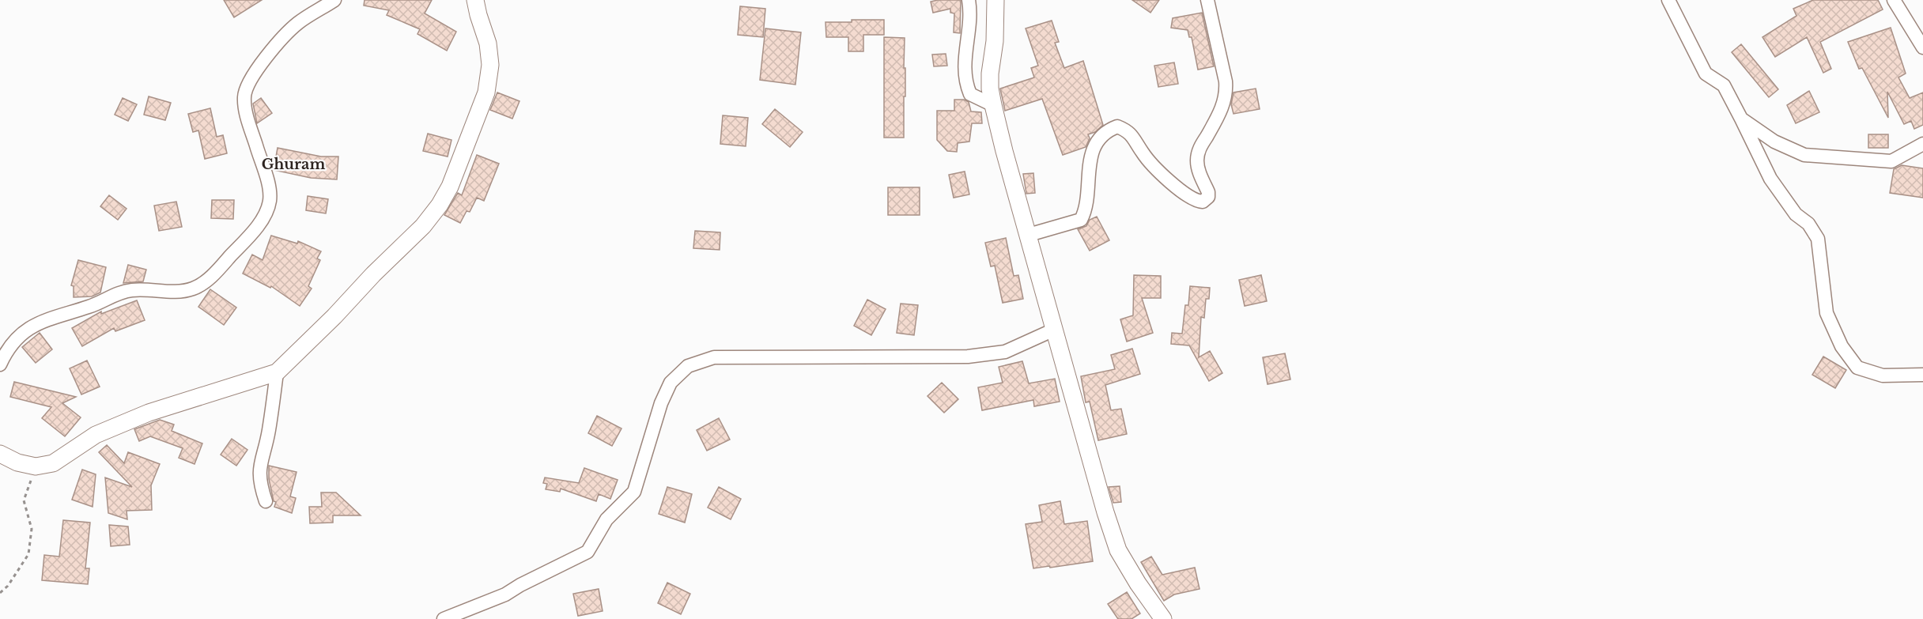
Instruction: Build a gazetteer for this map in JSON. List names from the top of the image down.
{
  "districts": ["Ghuram"]
}
